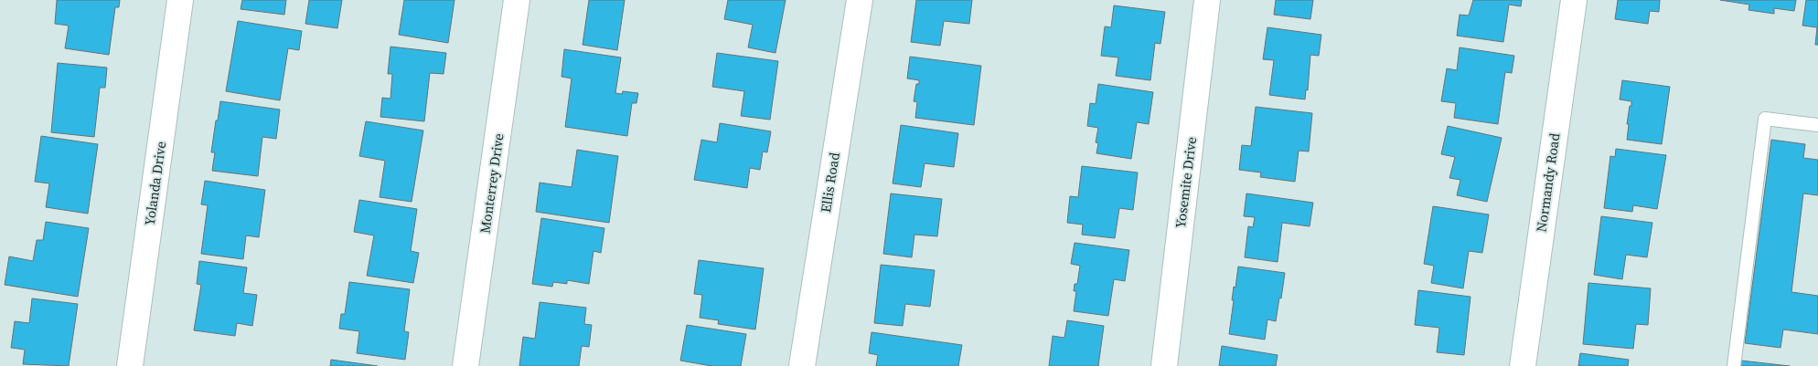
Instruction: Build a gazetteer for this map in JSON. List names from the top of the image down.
{
  "streets": {
    "street": [
      "Ellis Road",
      "Yosemite Drive",
      "Normandy Road",
      "Yolanda Drive",
      "Monterrey Drive"
    ]
  }
}
